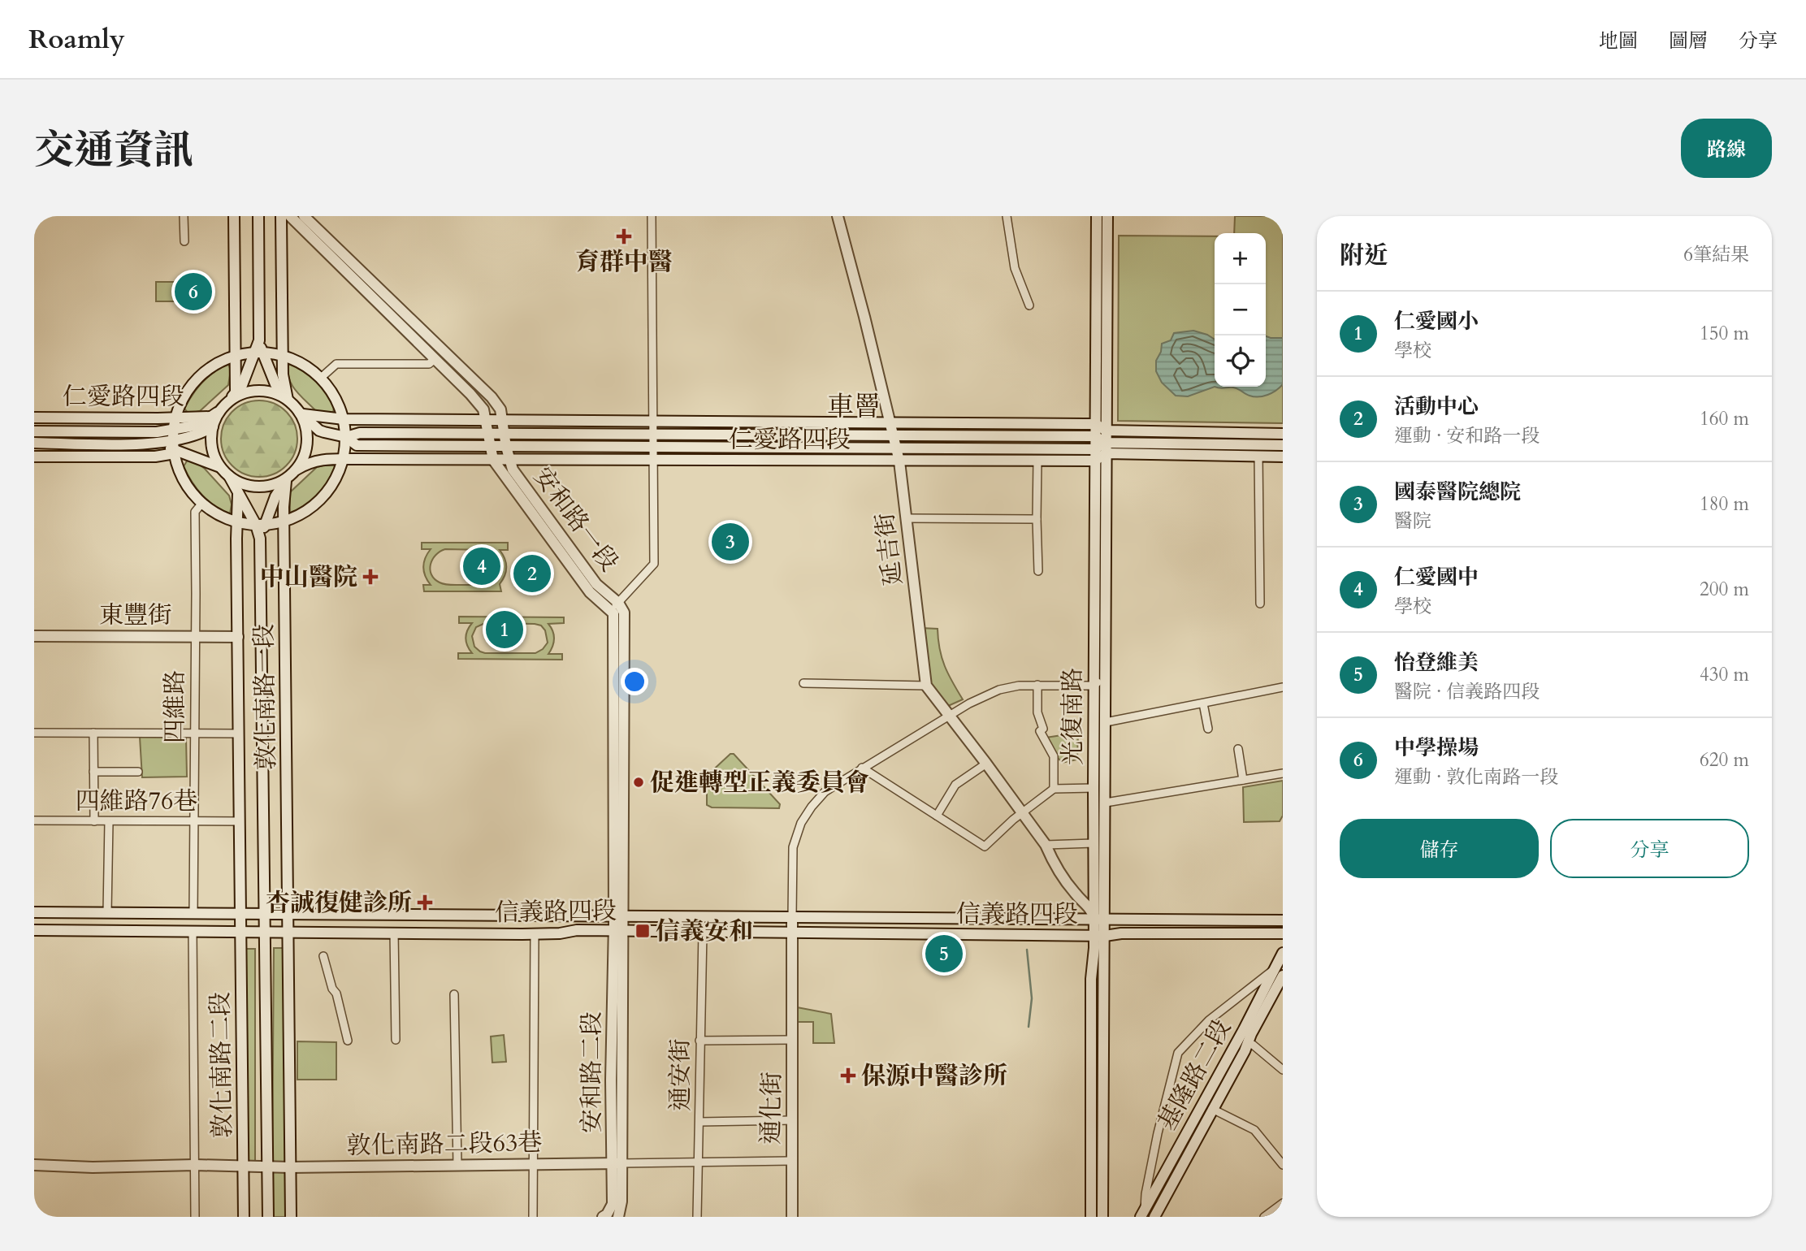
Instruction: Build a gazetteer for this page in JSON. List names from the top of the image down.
{
  "streets": {
    "main road": [
      "仁愛路四段",
      "安和路一段",
      "延吉街",
      "東豐街",
      "敦化南路一段",
      "光復南路",
      "信義路四段",
      "敦化南路二段",
      "安和路二段",
      "基隆路二段",
      "通化街",
      "敦化南路二段63巷"
    ],
    "street": ["四維路", "四維路76巷", "通安街"]
  },
  "crossings": [
    ["仁愛路四段", "安和路一段"],
    ["仁愛路四段", "延吉街"],
    ["仁愛路四段", "敦化南路一段"],
    ["仁愛路四段", "光復南路"],
    ["安和路一段", "信義路四段"],
    ["安和路一段", "安和路二段"],
    ["東豐街", "敦化南路一段"],
    ["東豐街", "四維路"],
    ["敦化南路一段", "四維路76巷"],
    ["敦化南路一段", "信義路四段"],
    ["敦化南路一段", "敦化南路二段"],
    ["四維路", "四維路76巷"],
    ["四維路", "信義路四段"],
    ["光復南路", "信義路四段"],
    ["信義路四段", "敦化南路二段"],
    ["信義路四段", "安和路二段"],
    ["信義路四段", "通安街"],
    ["信義路四段", "通化街"],
    ["敦化南路二段", "敦化南路二段63巷"],
    ["安和路二段", "敦化南路二段63巷"]
  ],
  "districts": ["車罾"],
  "places": {
    "health": [
      "育群中醫",
      "中山醫院",
      "杏誠復健診所",
      "保源中醫診所"
    ],
    "other": ["促進轉型正義委員會"],
    "transit": ["信義安和"]
  },
  "page": {
    "header": "Roamly",
    "nav": ["地圖", "圖層", "分享"],
    "title": "交通資訊",
    "buttons": [
      "路線",
      ["儲存", "分享"]
    ],
    "heading": ["附近", "6筆結果"],
    "map_buttons": ["+", "−"],
    "pins": [
      "6",
      "3",
      "4",
      "2",
      "1",
      "5"
    ],
    "list": [
      {
        "mark": "1",
        "name": "仁愛國小",
        "note": "學校",
        "value": "150 m"
      },
      {
        "mark": "2",
        "name": "活動中心",
        "note": "運動 · 安和路一段",
        "value": "160 m"
      },
      {
        "mark": "3",
        "name": "國泰醫院總院",
        "note": "醫院",
        "value": "180 m"
      },
      {
        "mark": "4",
        "name": "仁愛國中",
        "note": "學校",
        "value": "200 m"
      },
      {
        "mark": "5",
        "name": "怡登維美",
        "note": "醫院 · 信義路四段",
        "value": "430 m"
      },
      {
        "mark": "6",
        "name": "中學操場",
        "note": "運動 · 敦化南路一段",
        "value": "620 m"
      }
    ]
  }
}
